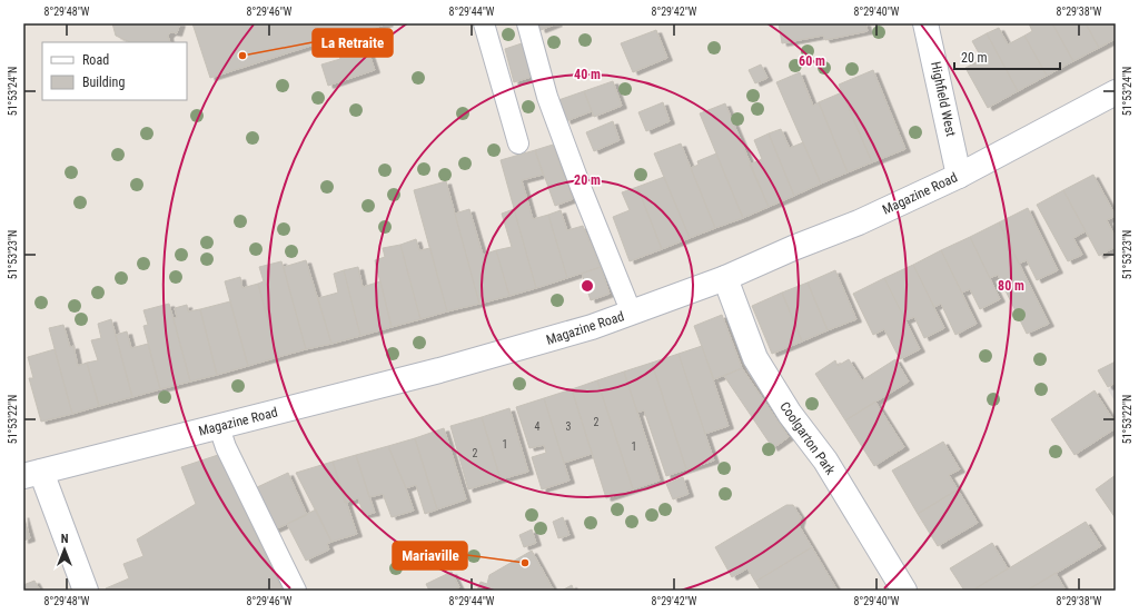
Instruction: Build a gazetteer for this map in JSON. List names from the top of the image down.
{
  "streets": {
    "main road": ["Highfield West", "Magazine Road", "Coolgarton Park"]
  },
  "crossings": [
    ["Highfield West", "Magazine Road"],
    ["Magazine Road", "Coolgarton Park"]
  ],
  "places": ["La Retraite", "Mariaville"],
  "house_numbers": [
    "2",
    "4",
    "3",
    "1",
    "1",
    "2"
  ],
  "legend": ["Road", "Building"],
  "scale_bar": "20 m",
  "north": "top",
  "coordinates": [
    "8°29'48\"W",
    "8°29'46\"W",
    "8°29'44\"W",
    "8°29'42\"W",
    "8°29'40\"W",
    "8°29'38\"W",
    "51°53'24\"N",
    "51°53'23\"N",
    "51°53'22\"N"
  ],
  "rings": [
    "60 m",
    "40 m",
    "20 m",
    "80 m"
  ]
}
